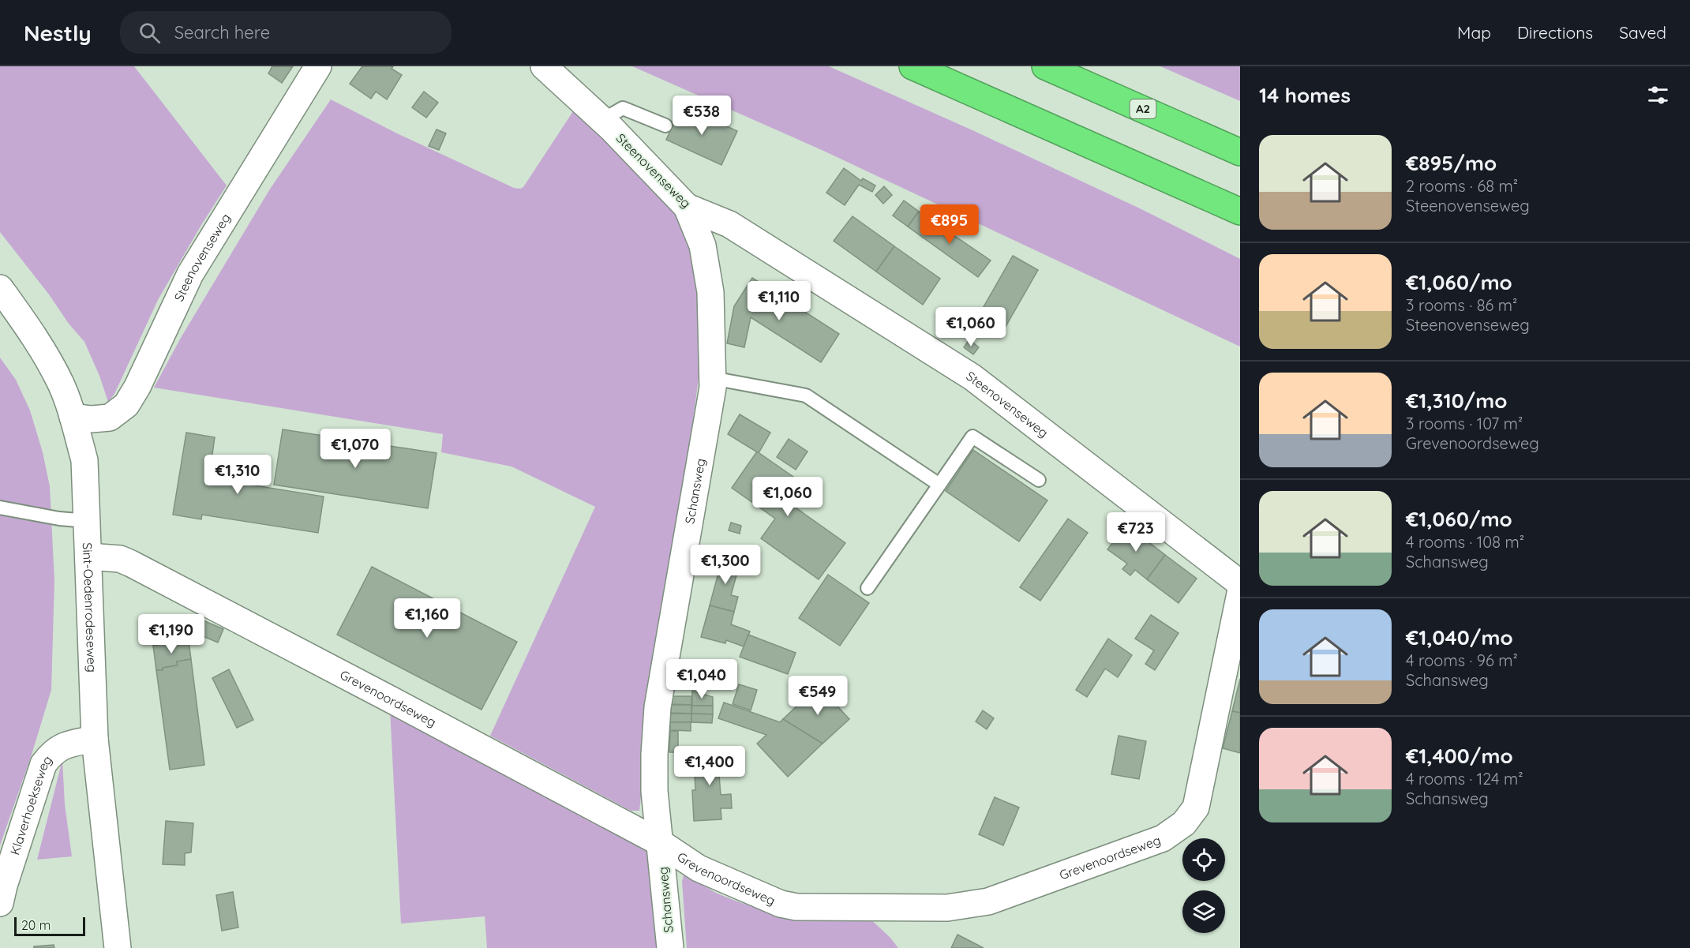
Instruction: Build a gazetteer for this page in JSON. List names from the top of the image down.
{
  "streets": {
    "highway": ["A2"],
    "street": [
      "Steenovenseweg",
      "Schansweg",
      "Sint-Oedenrodeseweg",
      "Grevenoordseweg",
      "Klaverhoekseweg"
    ]
  },
  "crossings": [
    ["Steenovenseweg", "Schansweg"],
    ["Steenovenseweg", "Sint-Oedenrodeseweg"],
    ["Schansweg", "Grevenoordseweg"],
    ["Sint-Oedenrodeseweg", "Grevenoordseweg"],
    ["Sint-Oedenrodeseweg", "Klaverhoekseweg"]
  ],
  "scale_bar": "20 m",
  "page": {
    "header": "Nestly",
    "search": "Search here",
    "nav": ["Map", "Directions", "Saved"],
    "heading": "14 homes",
    "price": [
      "€538",
      "€895",
      "€1,110",
      "€1,060",
      "€1,070",
      "€1,310",
      "€1,060",
      "€723",
      "€1,300",
      "€1,160",
      "€1,190",
      "€1,040",
      "€549",
      "€1,400"
    ],
    "list": [
      {
        "name": "€895/mo",
        "note": "2 rooms · 68 m² · Steenovenseweg"
      },
      {
        "name": "€1,060/mo",
        "note": "3 rooms · 86 m² · Steenovenseweg"
      },
      {
        "name": "€1,310/mo",
        "note": "3 rooms · 107 m² · Grevenoordseweg"
      },
      {
        "name": "€1,060/mo",
        "note": "4 rooms · 108 m² · Schansweg"
      },
      {
        "name": "€1,040/mo",
        "note": "4 rooms · 96 m² · Schansweg"
      },
      {
        "name": "€1,400/mo",
        "note": "4 rooms · 124 m² · Schansweg"
      }
    ],
    "scale": "20 m"
  }
}
